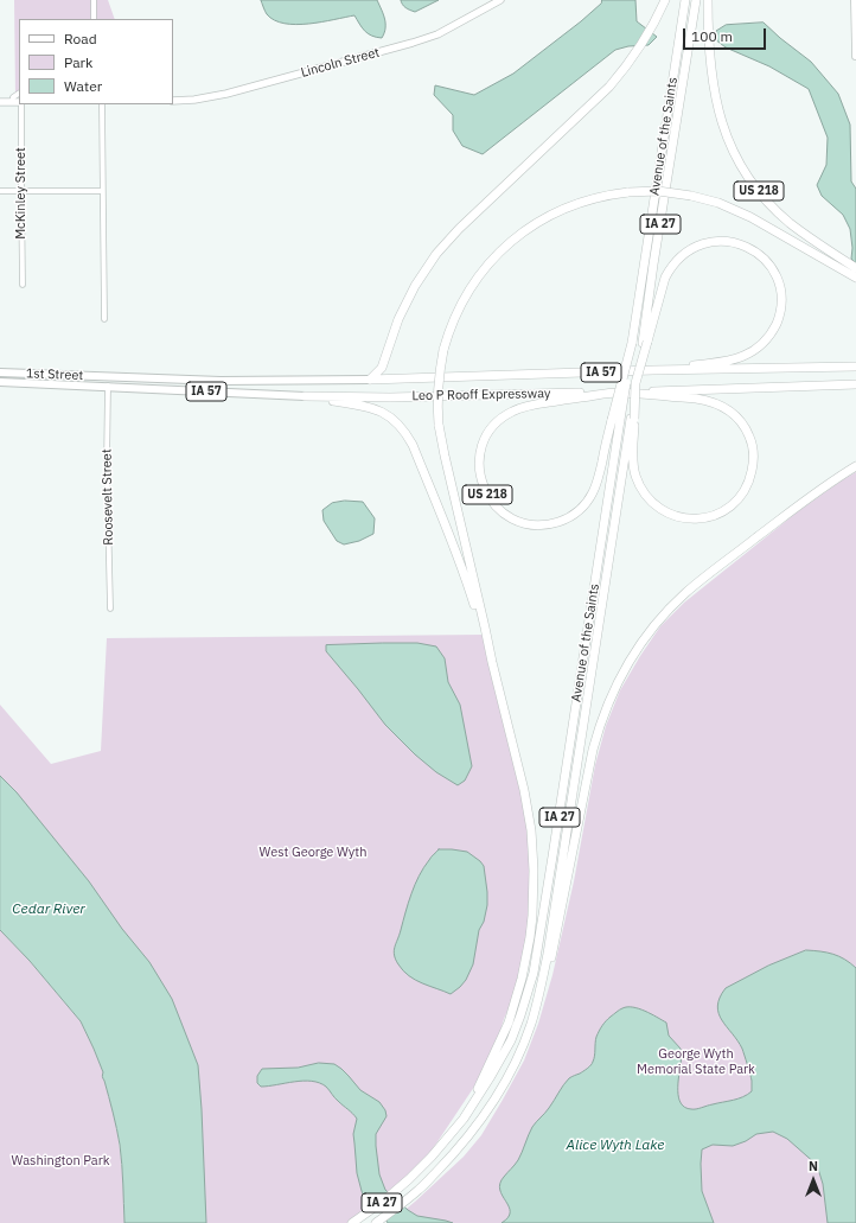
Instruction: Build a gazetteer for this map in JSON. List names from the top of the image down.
{
  "streets": {
    "highway": [
      "Avenue of the Saints",
      "US 218",
      "IA 27",
      "IA 57",
      "Leo P Rooff Expressway"
    ],
    "main road": ["Lincoln Street", "1st Street"],
    "street": ["McKinley Street", "Roosevelt Street"]
  },
  "crossings": [
    ["Avenue of the Saints", "US 218"],
    ["US 218", "Leo P Rooff Expressway"],
    ["1st Street", "Leo P Rooff Expressway"],
    ["1st Street", "Roosevelt Street"],
    ["Leo P Rooff Expressway", "Roosevelt Street"]
  ],
  "water": ["Cedar River", "Alice Wyth Lake"],
  "parks": ["West George Wyth", "George Wyth Memorial State Park", "Washington Park"],
  "legend": ["Road", "Park", "Water"],
  "scale_bar": "100 m",
  "north": "top"
}
